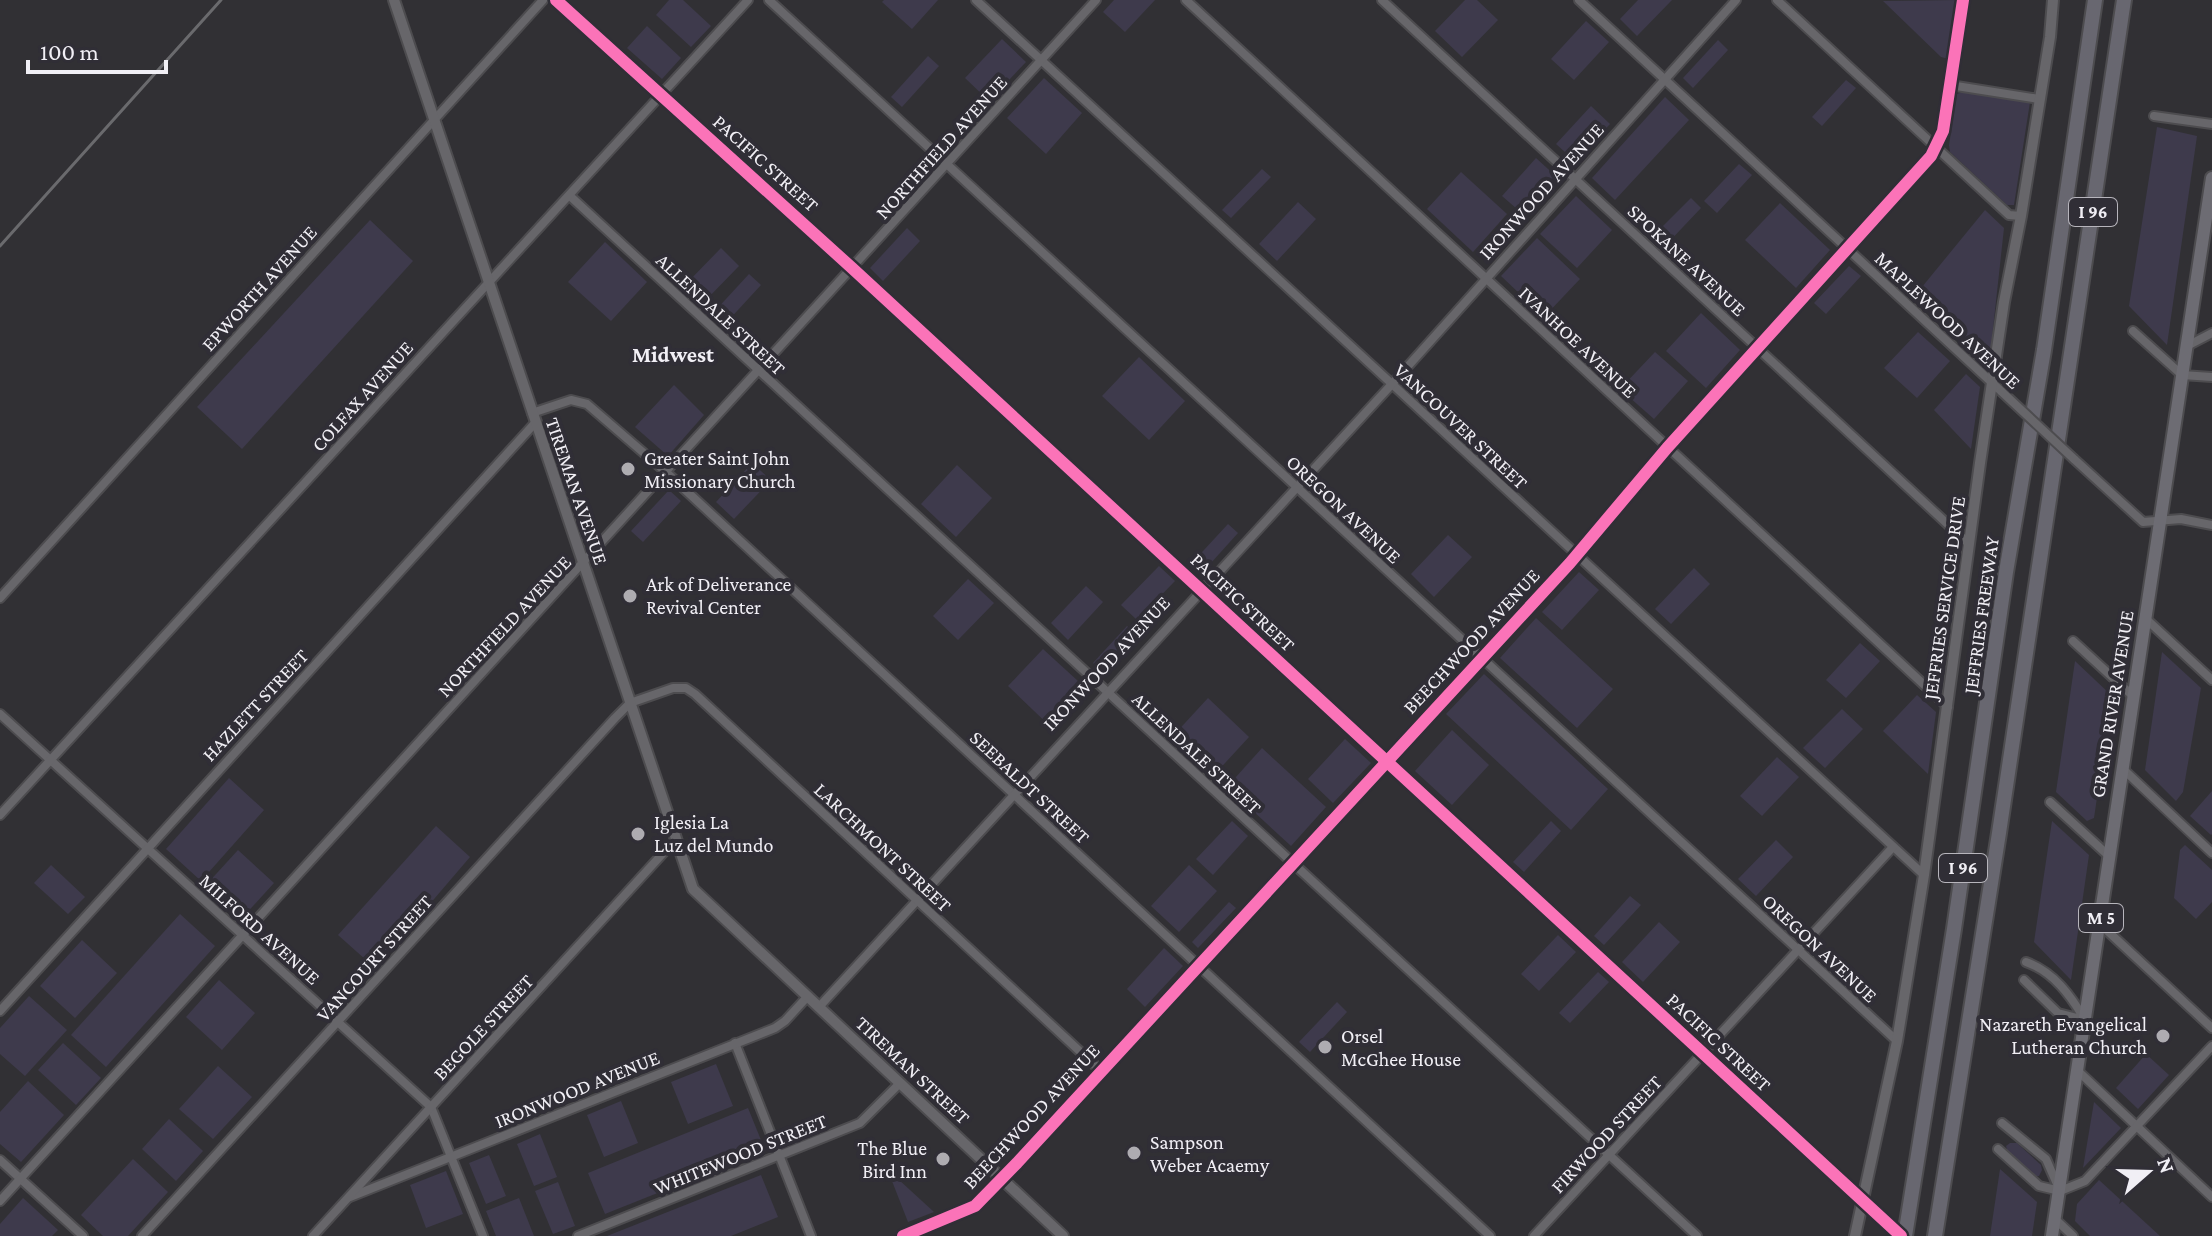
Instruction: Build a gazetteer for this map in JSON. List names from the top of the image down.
{
  "streets": {
    "highway": ["I 96", "JEFFRIES FREEWAY"],
    "main road": ["GRAND RIVER AVENUE", "M 5"],
    "street": [
      "NORTHFIELD AVENUE",
      "PACIFIC STREET",
      "IRONWOOD AVENUE",
      "SPOKANE AVENUE",
      "EPWORTH AVENUE",
      "ALLENDALE STREET",
      "MAPLEWOOD AVENUE",
      "IVANHOE AVENUE",
      "COLFAX AVENUE",
      "VANCOUVER STREET",
      "TIREMAN AVENUE",
      "OREGON AVENUE",
      "JEFFRIES SERVICE DRIVE",
      "BEECHWOOD AVENUE",
      "HAZLETT STREET",
      "SEEBALDT STREET",
      "LARCHMONT STREET",
      "MILFORD AVENUE",
      "VANCOURT STREET",
      "BEGOLE STREET",
      "TIREMAN STREET",
      "FIRWOOD STREET",
      "WHITEWOOD STREET"
    ]
  },
  "crossings": [
    ["NORTHFIELD AVENUE", "PACIFIC STREET"],
    ["NORTHFIELD AVENUE", "ALLENDALE STREET"],
    ["NORTHFIELD AVENUE", "VANCOUVER STREET"],
    ["NORTHFIELD AVENUE", "TIREMAN AVENUE"],
    ["NORTHFIELD AVENUE", "OREGON AVENUE"],
    ["NORTHFIELD AVENUE", "SEEBALDT STREET"],
    ["NORTHFIELD AVENUE", "MILFORD AVENUE"],
    ["PACIFIC STREET", "IRONWOOD AVENUE"],
    ["PACIFIC STREET", "COLFAX AVENUE"],
    ["PACIFIC STREET", "JEFFRIES SERVICE DRIVE"],
    ["PACIFIC STREET", "JEFFRIES FREEWAY"],
    ["PACIFIC STREET", "BEECHWOOD AVENUE"],
    ["PACIFIC STREET", "FIRWOOD STREET"],
    ["IRONWOOD AVENUE", "SPOKANE AVENUE"],
    ["IRONWOOD AVENUE", "ALLENDALE STREET"],
    ["IRONWOOD AVENUE", "MAPLEWOOD AVENUE"],
    ["IRONWOOD AVENUE", "IVANHOE AVENUE"],
    ["IRONWOOD AVENUE", "VANCOUVER STREET"],
    ["IRONWOOD AVENUE", "TIREMAN AVENUE"],
    ["IRONWOOD AVENUE", "OREGON AVENUE"],
    ["IRONWOOD AVENUE", "SEEBALDT STREET"],
    ["IRONWOOD AVENUE", "LARCHMONT STREET"],
    ["IRONWOOD AVENUE", "MILFORD AVENUE"],
    ["IRONWOOD AVENUE", "BEGOLE STREET"],
    ["IRONWOOD AVENUE", "TIREMAN STREET"],
    ["SPOKANE AVENUE", "JEFFRIES SERVICE DRIVE"],
    ["SPOKANE AVENUE", "BEECHWOOD AVENUE"],
    ["EPWORTH AVENUE", "TIREMAN AVENUE"],
    ["ALLENDALE STREET", "COLFAX AVENUE"],
    ["ALLENDALE STREET", "BEECHWOOD AVENUE"],
    ["ALLENDALE STREET", "FIRWOOD STREET"],
    ["MAPLEWOOD AVENUE", "JEFFRIES SERVICE DRIVE"],
    ["MAPLEWOOD AVENUE", "BEECHWOOD AVENUE"],
    ["MAPLEWOOD AVENUE", "GRAND RIVER AVENUE"],
    ["IVANHOE AVENUE", "JEFFRIES SERVICE DRIVE"],
    ["IVANHOE AVENUE", "BEECHWOOD AVENUE"],
    ["COLFAX AVENUE", "TIREMAN AVENUE"],
    ["COLFAX AVENUE", "MILFORD AVENUE"],
    ["VANCOUVER STREET", "JEFFRIES SERVICE DRIVE"],
    ["VANCOUVER STREET", "BEECHWOOD AVENUE"],
    ["VANCOUVER STREET", "FIRWOOD STREET"],
    ["TIREMAN AVENUE", "HAZLETT STREET"],
    ["TIREMAN AVENUE", "SEEBALDT STREET"],
    ["TIREMAN AVENUE", "LARCHMONT STREET"],
    ["TIREMAN AVENUE", "VANCOURT STREET"],
    ["TIREMAN AVENUE", "BEGOLE STREET"],
    ["TIREMAN AVENUE", "TIREMAN STREET"],
    ["OREGON AVENUE", "JEFFRIES SERVICE DRIVE"],
    ["OREGON AVENUE", "BEECHWOOD AVENUE"],
    ["OREGON AVENUE", "FIRWOOD STREET"],
    ["BEECHWOOD AVENUE", "SEEBALDT STREET"],
    ["BEECHWOOD AVENUE", "LARCHMONT STREET"],
    ["BEECHWOOD AVENUE", "TIREMAN STREET"],
    ["HAZLETT STREET", "SEEBALDT STREET"],
    ["HAZLETT STREET", "MILFORD AVENUE"],
    ["LARCHMONT STREET", "VANCOURT STREET"],
    ["MILFORD AVENUE", "VANCOURT STREET"],
    ["MILFORD AVENUE", "BEGOLE STREET"],
    ["TIREMAN STREET", "WHITEWOOD STREET"]
  ],
  "districts": ["Midwest"],
  "places": [
    "Greater Saint John Missionary Church",
    "Ark of Deliverance Revival Center",
    "Iglesia La Luz del Mundo",
    "Nazareth Evangelical Lutheran Church",
    "Orsel McGhee House",
    "Sampson Weber Acaemy",
    "The Blue Bird Inn"
  ],
  "scale_bar": "100 m",
  "north": "right"
}
